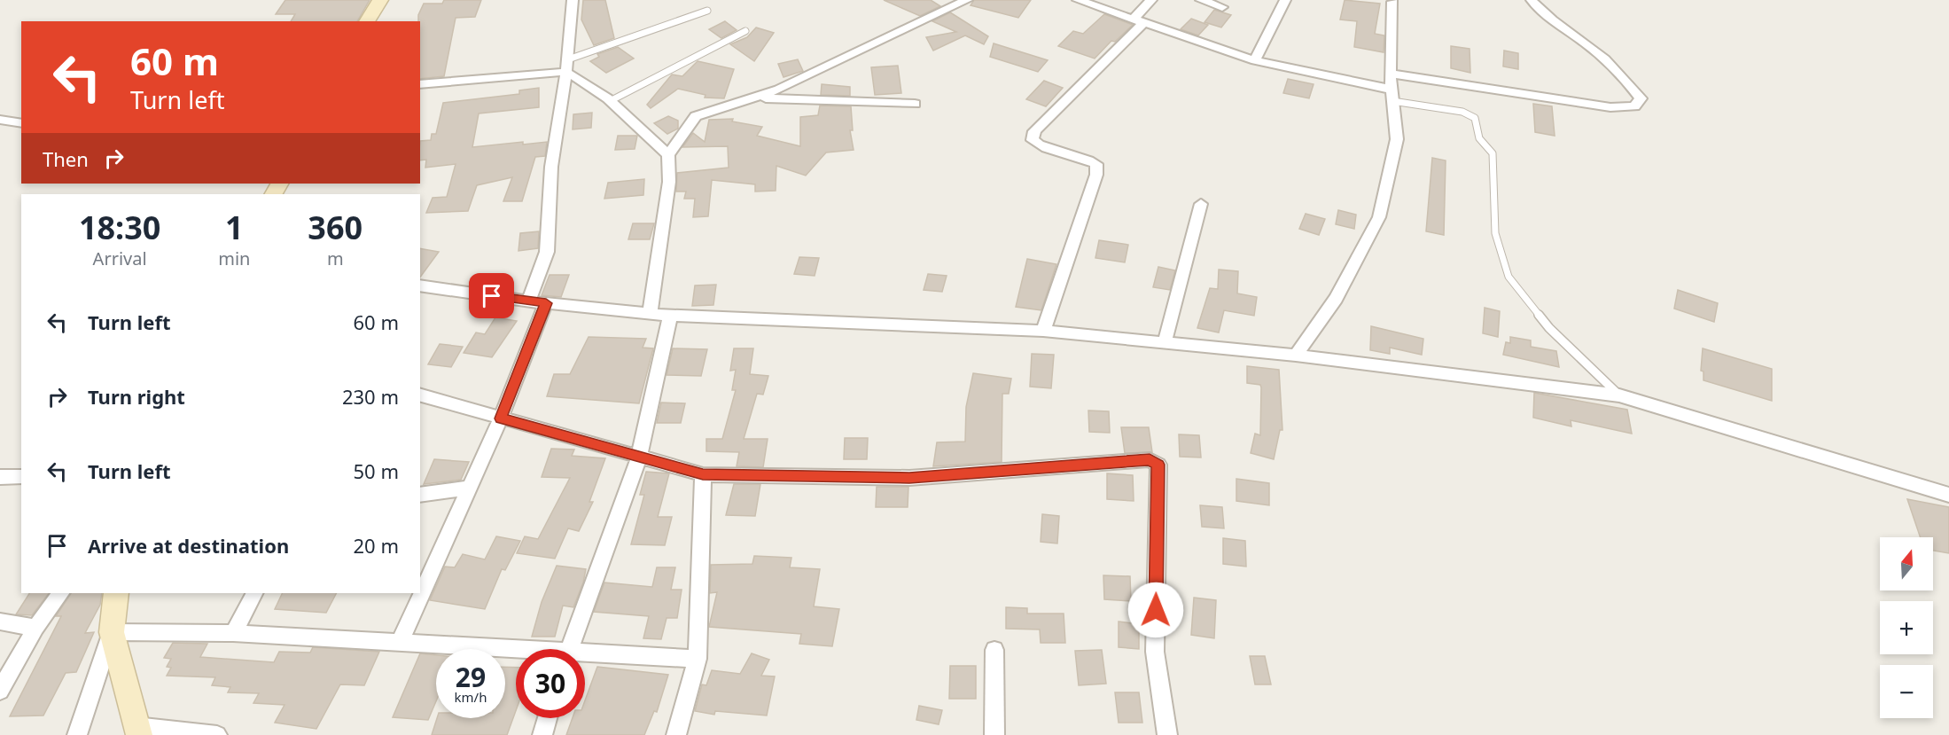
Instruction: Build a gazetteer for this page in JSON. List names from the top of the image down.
{
  "north": "top",
  "page": {
    "turn": ["60 m", "Turn left"],
    "then": "Then",
    "eta": [
      "18:30",
      "Arrival",
      "1",
      "min",
      "360",
      "m"
    ],
    "list": [
      {
        "name": "Turn left",
        "value": "60 m"
      },
      {
        "name": "Turn right",
        "value": "230 m"
      },
      {
        "name": "Turn left",
        "value": "50 m"
      },
      {
        "name": "Arrive at destination",
        "value": "20 m"
      }
    ],
    "map_buttons": ["+", "−"],
    "speed": "29 km/h",
    "limit": "30"
  }
}
